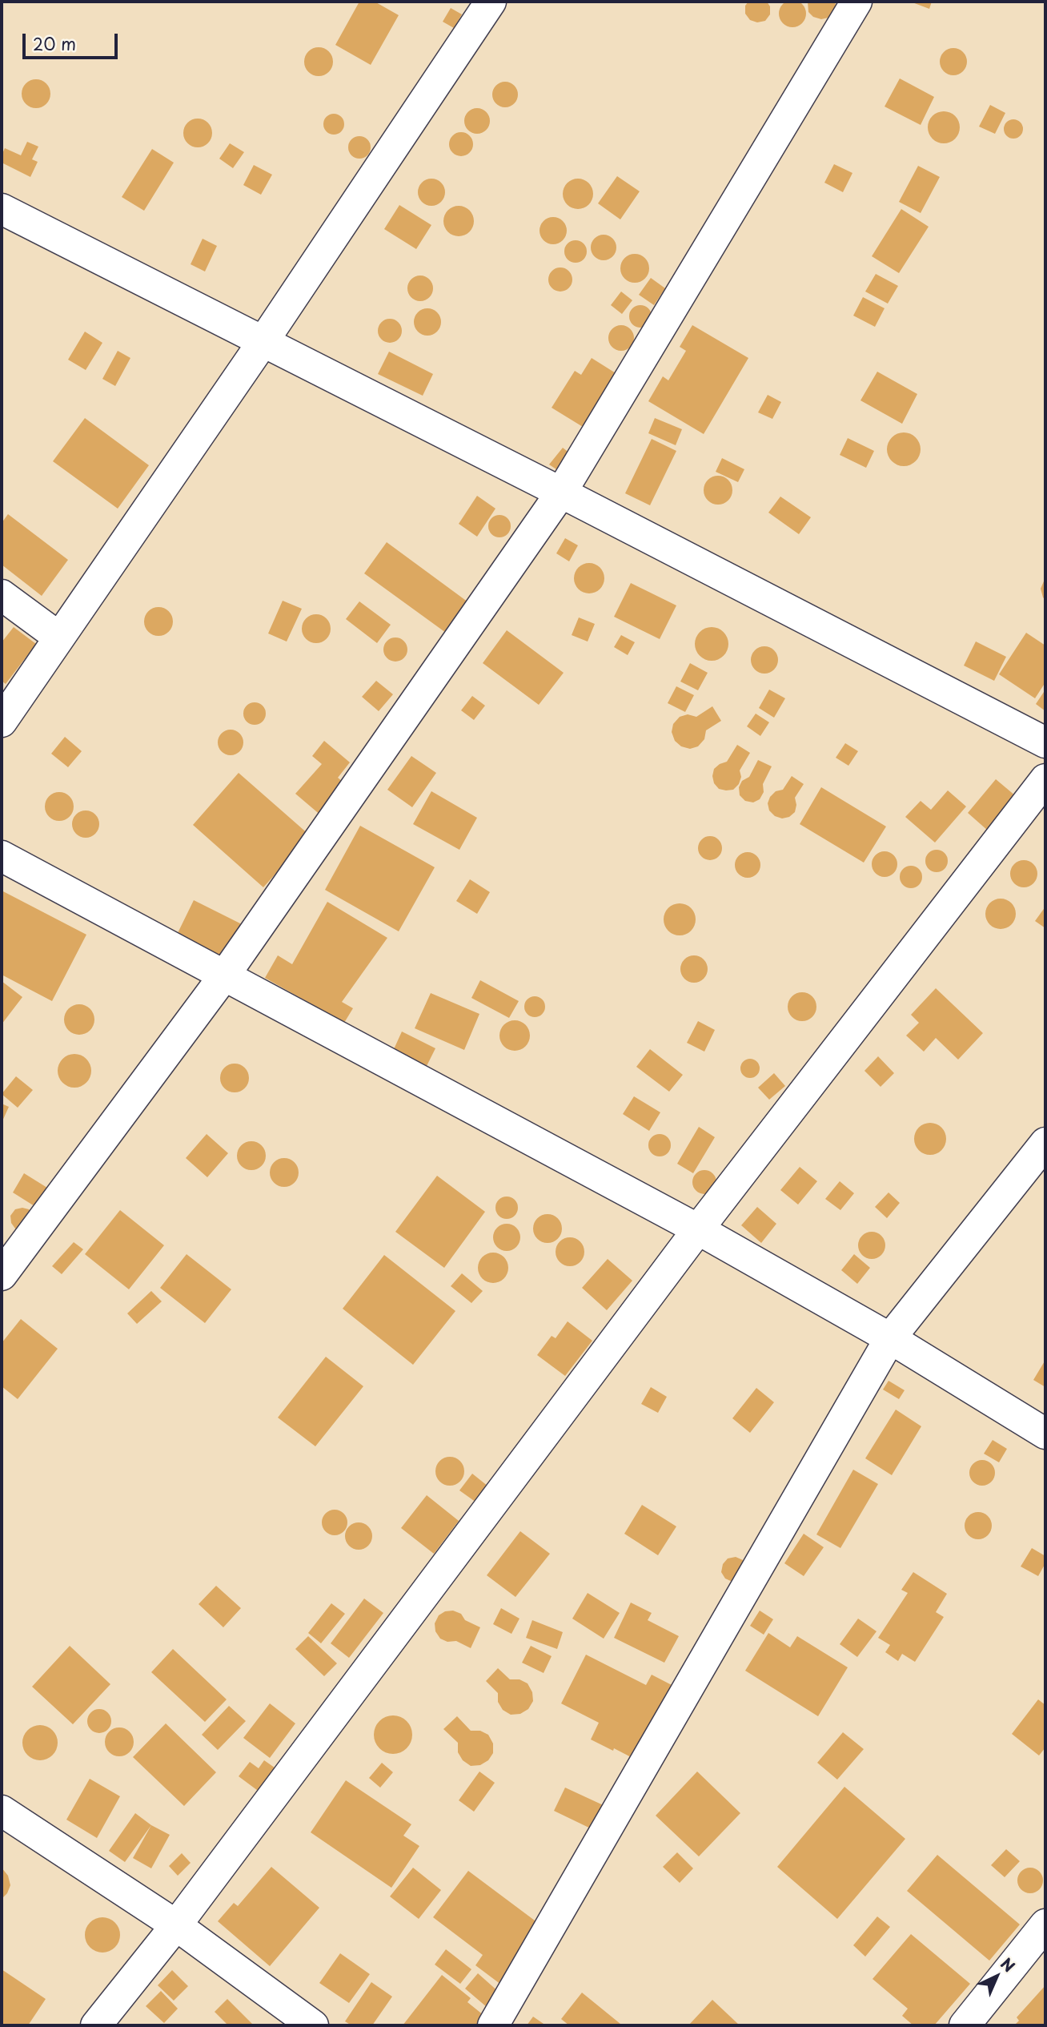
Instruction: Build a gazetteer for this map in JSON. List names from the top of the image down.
{
  "scale_bar": "20 m",
  "north": "top right"
}
